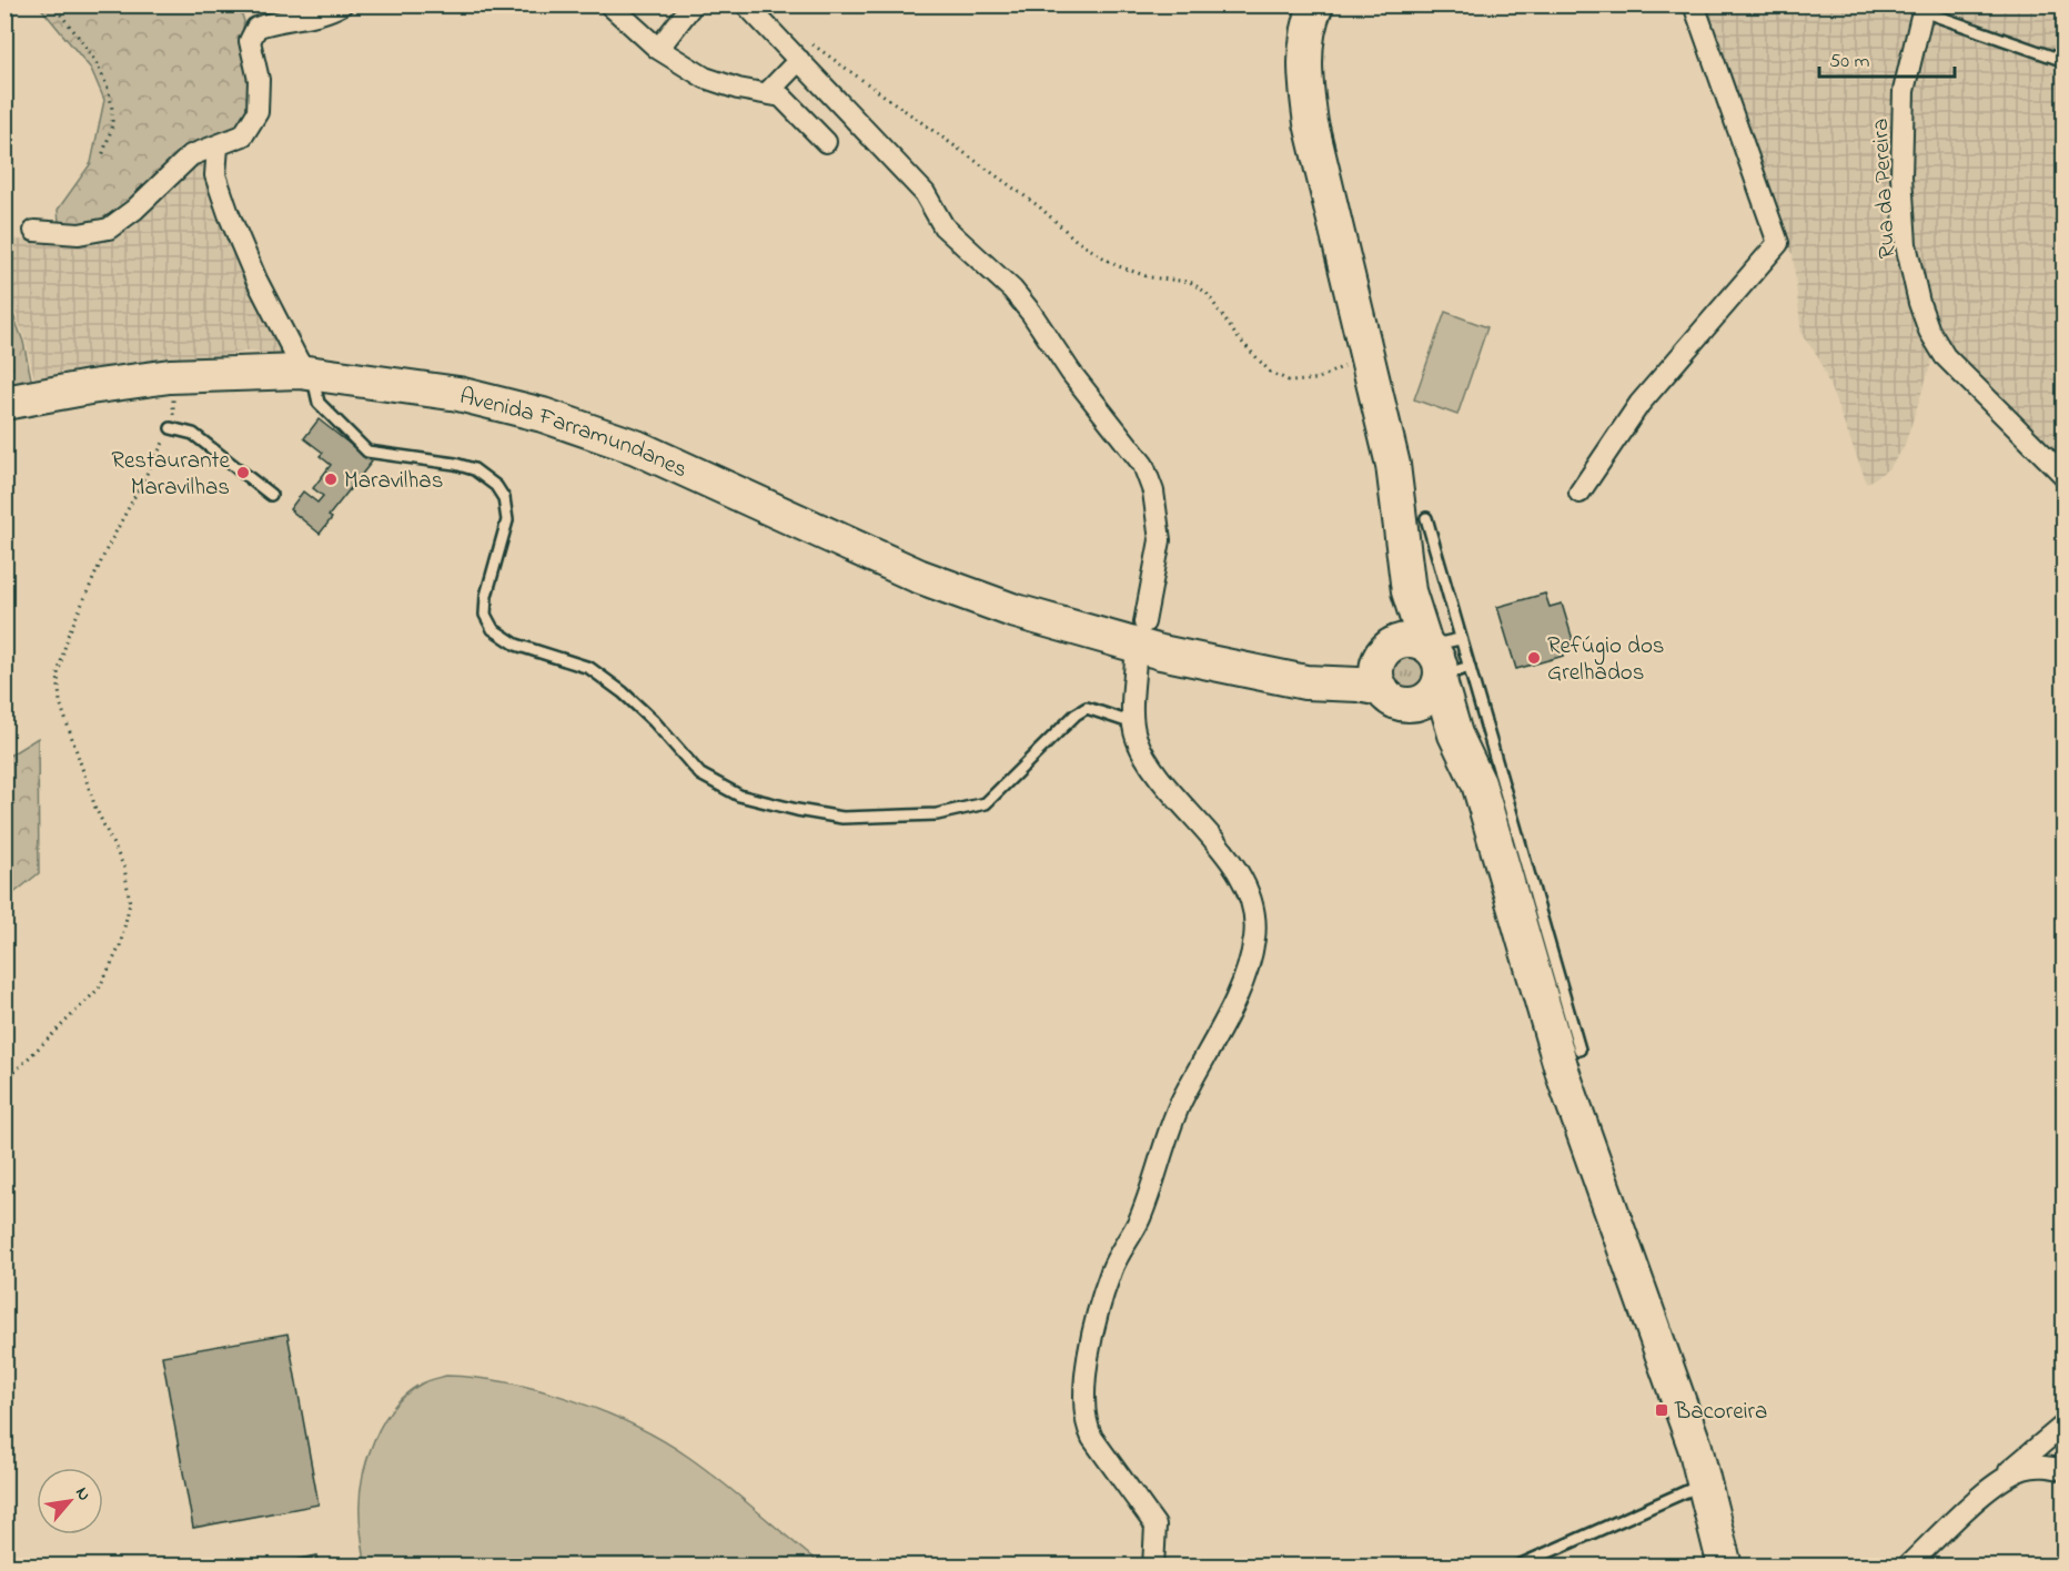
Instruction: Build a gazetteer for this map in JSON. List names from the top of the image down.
{
  "streets": {
    "main road": ["Avenida Farramundanes"],
    "street": ["Rua da Pereira"]
  },
  "places": {
    "other": ["Restaurante Maravilhas", "Maravilhas", "Refúgio dos Grelhados"],
    "transit": ["Bacoreira"]
  },
  "scale_bar": "50 m",
  "north": "top right"
}
